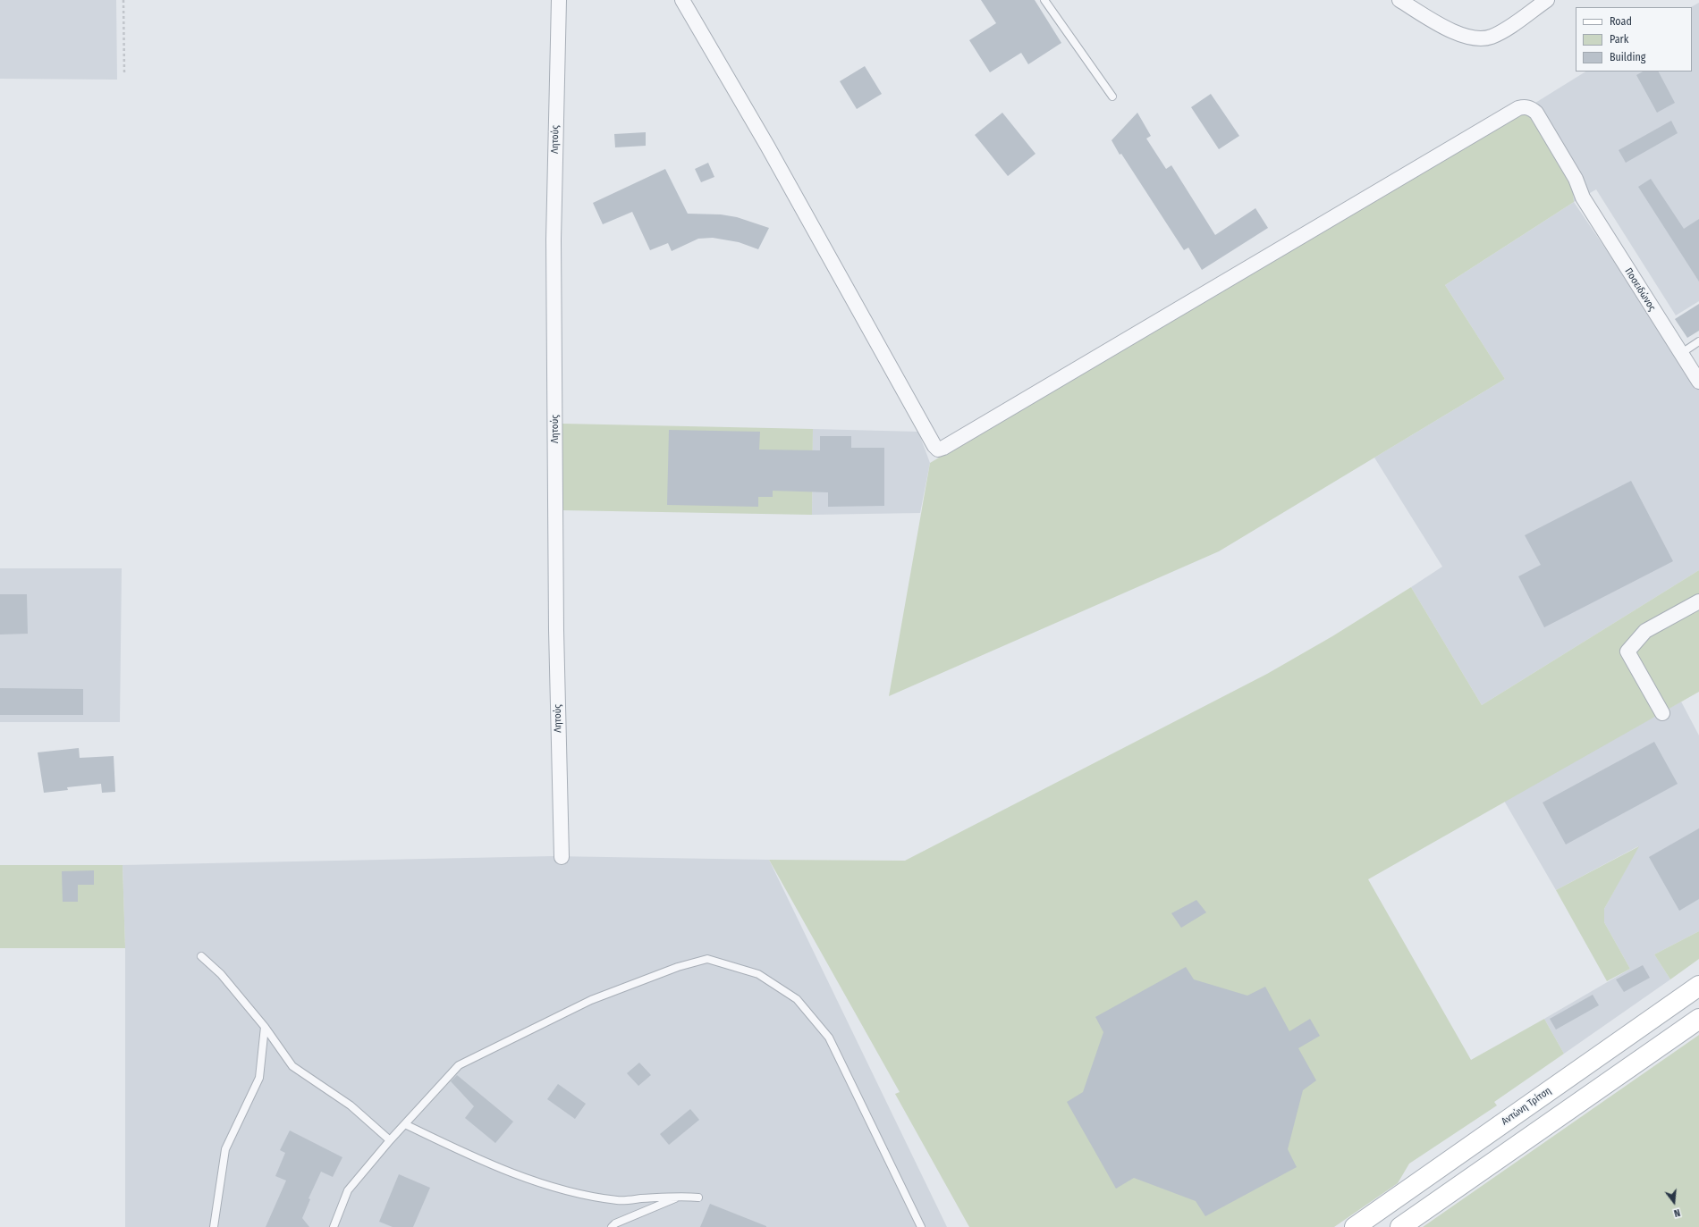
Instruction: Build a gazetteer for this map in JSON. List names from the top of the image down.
{
  "streets": {
    "street": ["Λητούς", "Ποσειδώνος", "Αντώνη Τρίτση"]
  },
  "legend": ["Road", "Park", "Building"],
  "north": "bottom"
}
